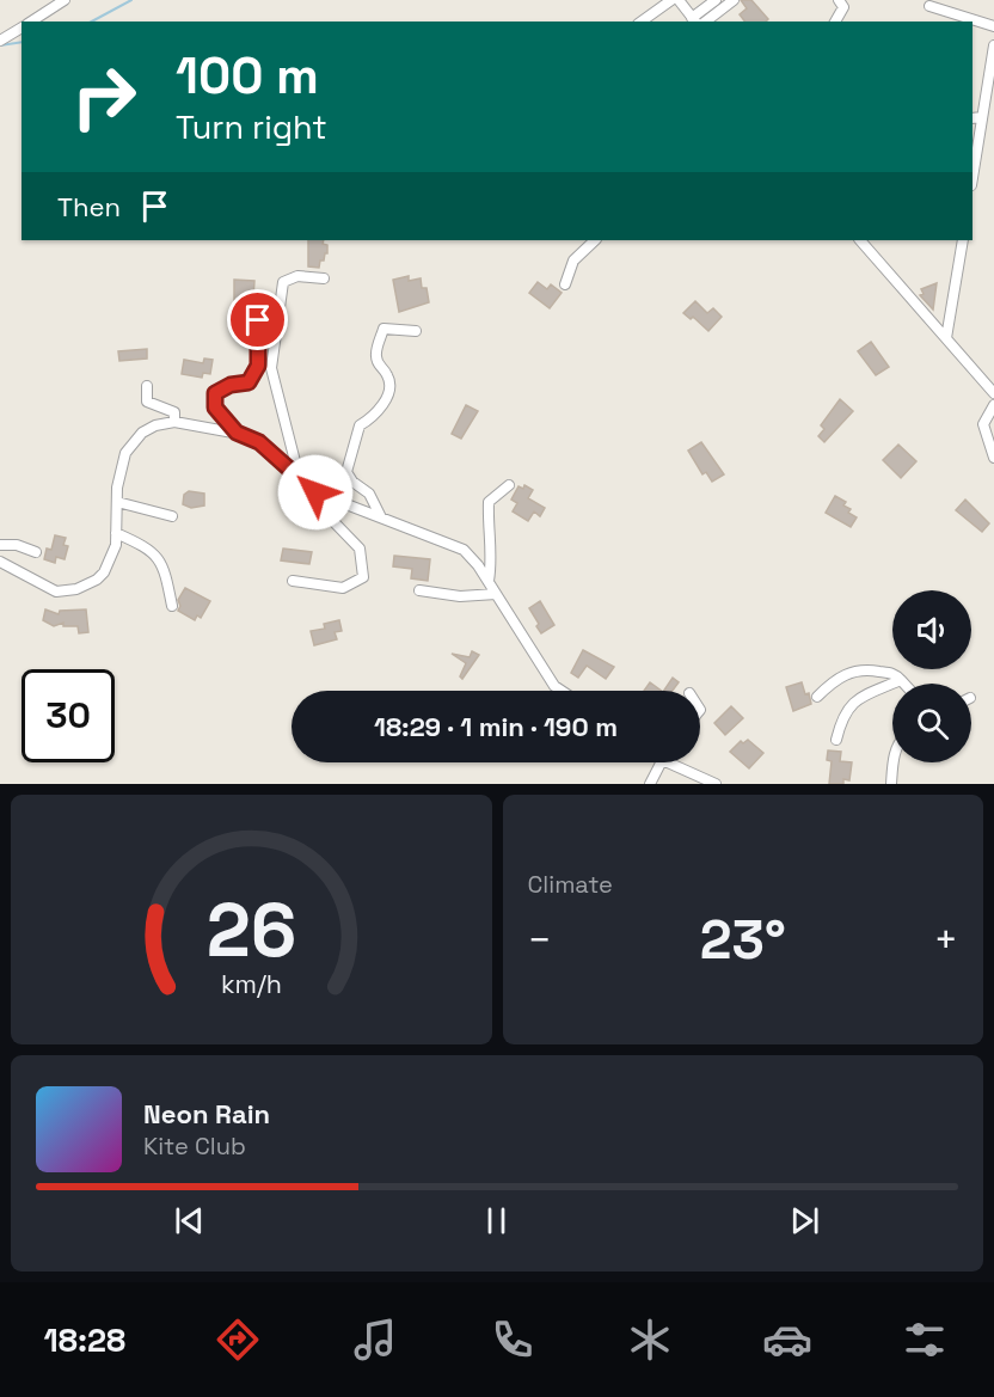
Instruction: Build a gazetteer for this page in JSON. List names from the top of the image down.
{
  "page": {
    "turn": ["100 m", "Turn right"],
    "then": "Then",
    "limit": "30",
    "trip": "18:29 · 1 min · 190 m",
    "tile": "Climate",
    "heat": ["−", "23°", "+"],
    "song": ["Neon Rain", "Kite Club"],
    "tabs": "18:28",
    "gauge": ["26", "km/h"]
  }
}
